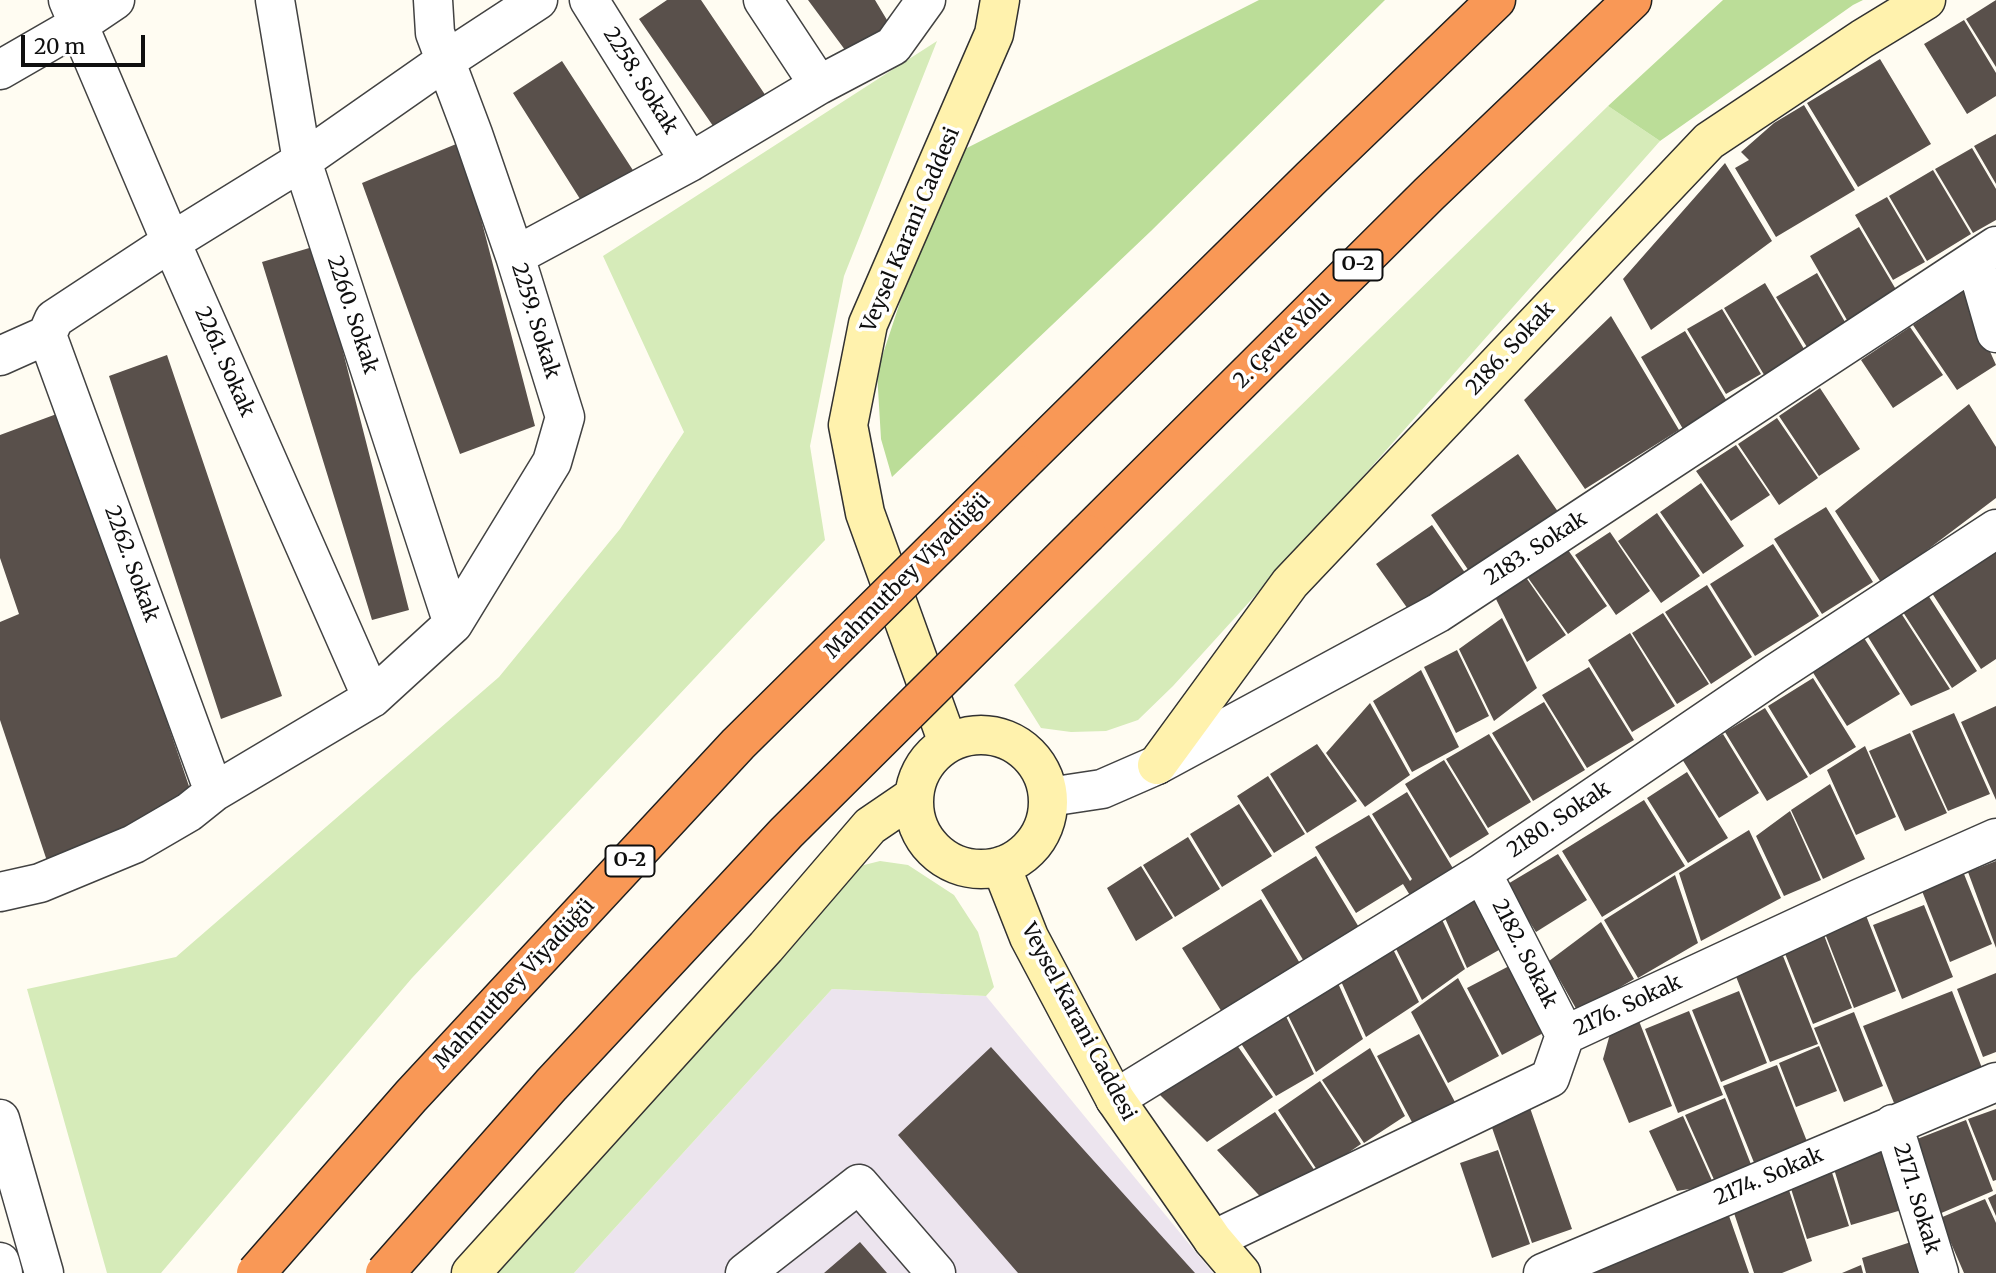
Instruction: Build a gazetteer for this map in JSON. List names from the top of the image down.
{
  "streets": {
    "highway": ["O-2", "2. Çevre Yolu", "Mahmutbey Viyadüğü"],
    "main road": ["Veysel Karani Caddesi", "2186. Sokak"],
    "street": [
      "2258. Sokak",
      "2260. Sokak",
      "2259. Sokak",
      "2261. Sokak",
      "2183. Sokak",
      "2262. Sokak",
      "2180. Sokak",
      "2182. Sokak",
      "2176. Sokak",
      "2174. Sokak",
      "2171. Sokak"
    ]
  },
  "crossings": [
    ["Veysel Karani Caddesi", "2183. Sokak"],
    ["Veysel Karani Caddesi", "2180. Sokak"],
    ["Veysel Karani Caddesi", "2176. Sokak"],
    ["2260. Sokak", "2259. Sokak"],
    ["2259. Sokak", "2261. Sokak"],
    ["2259. Sokak", "2262. Sokak"],
    ["2186. Sokak", "2183. Sokak"],
    ["2180. Sokak", "2182. Sokak"],
    ["2182. Sokak", "2176. Sokak"],
    ["2174. Sokak", "2171. Sokak"]
  ],
  "scale_bar": "20 m"
}
